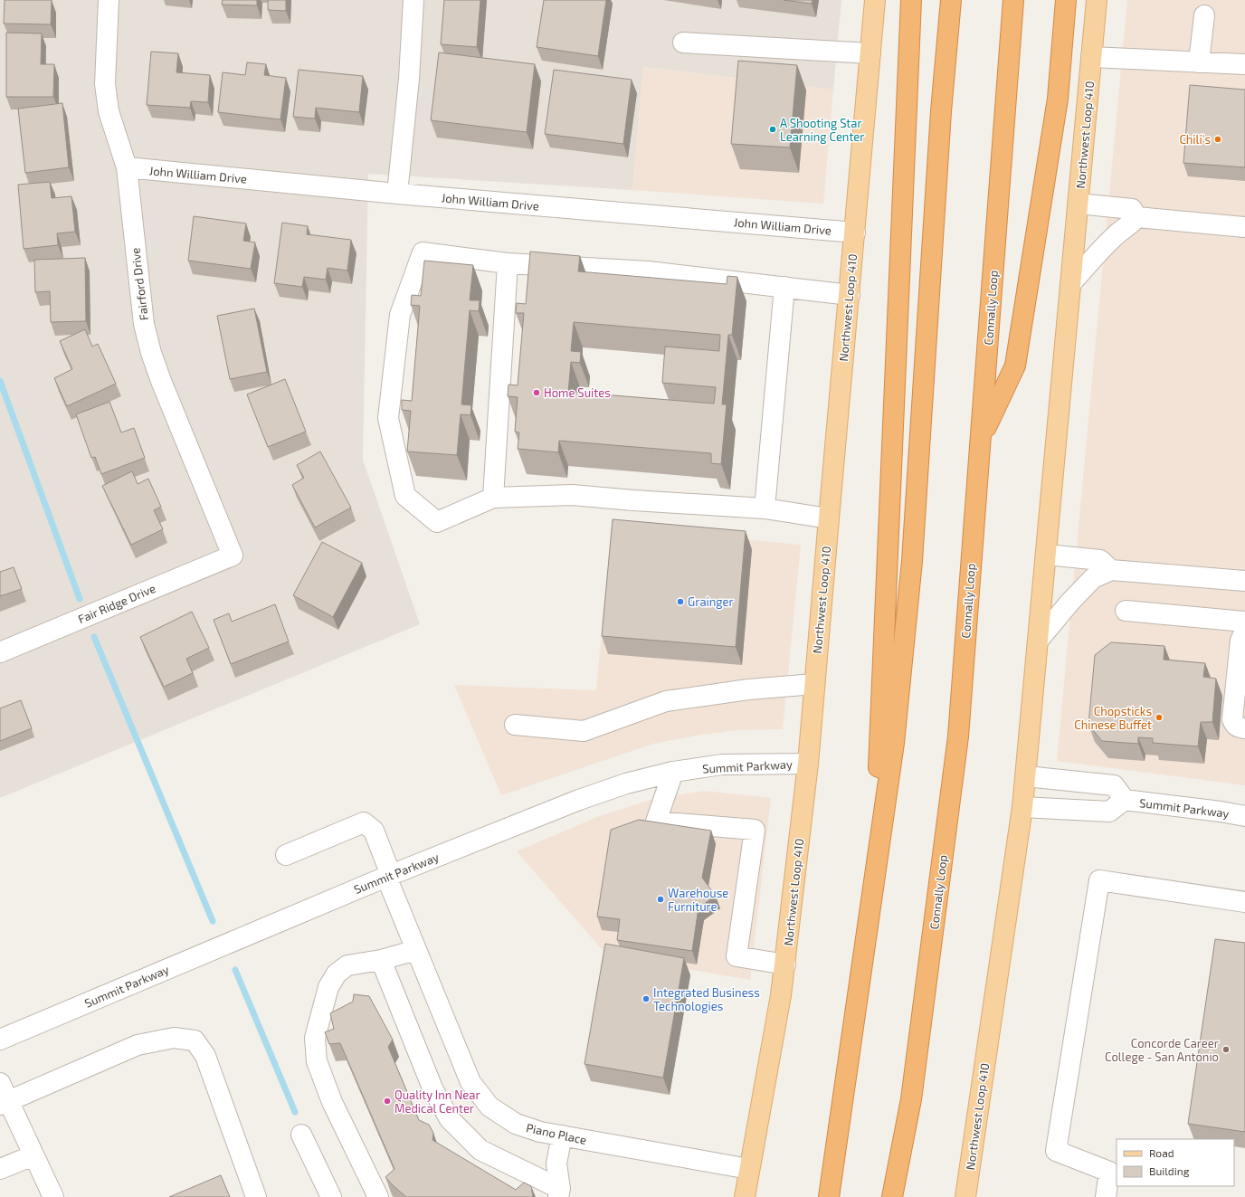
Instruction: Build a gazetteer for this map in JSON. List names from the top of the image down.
{
  "streets": {
    "highway": ["Connally Loop"],
    "main road": ["Northwest Loop 410"],
    "street": [
      "John William Drive",
      "Fairford Drive",
      "Fair Ridge Drive",
      "Summit Parkway",
      "Piano Place"
    ]
  },
  "crossings": [
    ["Northwest Loop 410", "John William Drive"],
    ["Northwest Loop 410", "Summit Parkway"],
    ["Northwest Loop 410", "Piano Place"],
    ["John William Drive", "Fairford Drive"],
    ["Fairford Drive", "Fair Ridge Drive"],
    ["Summit Parkway", "Piano Place"]
  ],
  "places": [
    "A Shooting Star Learning Center",
    "Chili's",
    "Home Suites",
    "Grainger",
    "Chopsticks Chinese Buffet",
    "Warehouse Furniture",
    "Integrated Business Technologies",
    "Concorde Career College - San Antonio",
    "Quality Inn Near Medical Center"
  ],
  "legend": ["Road", "Building"]
}
